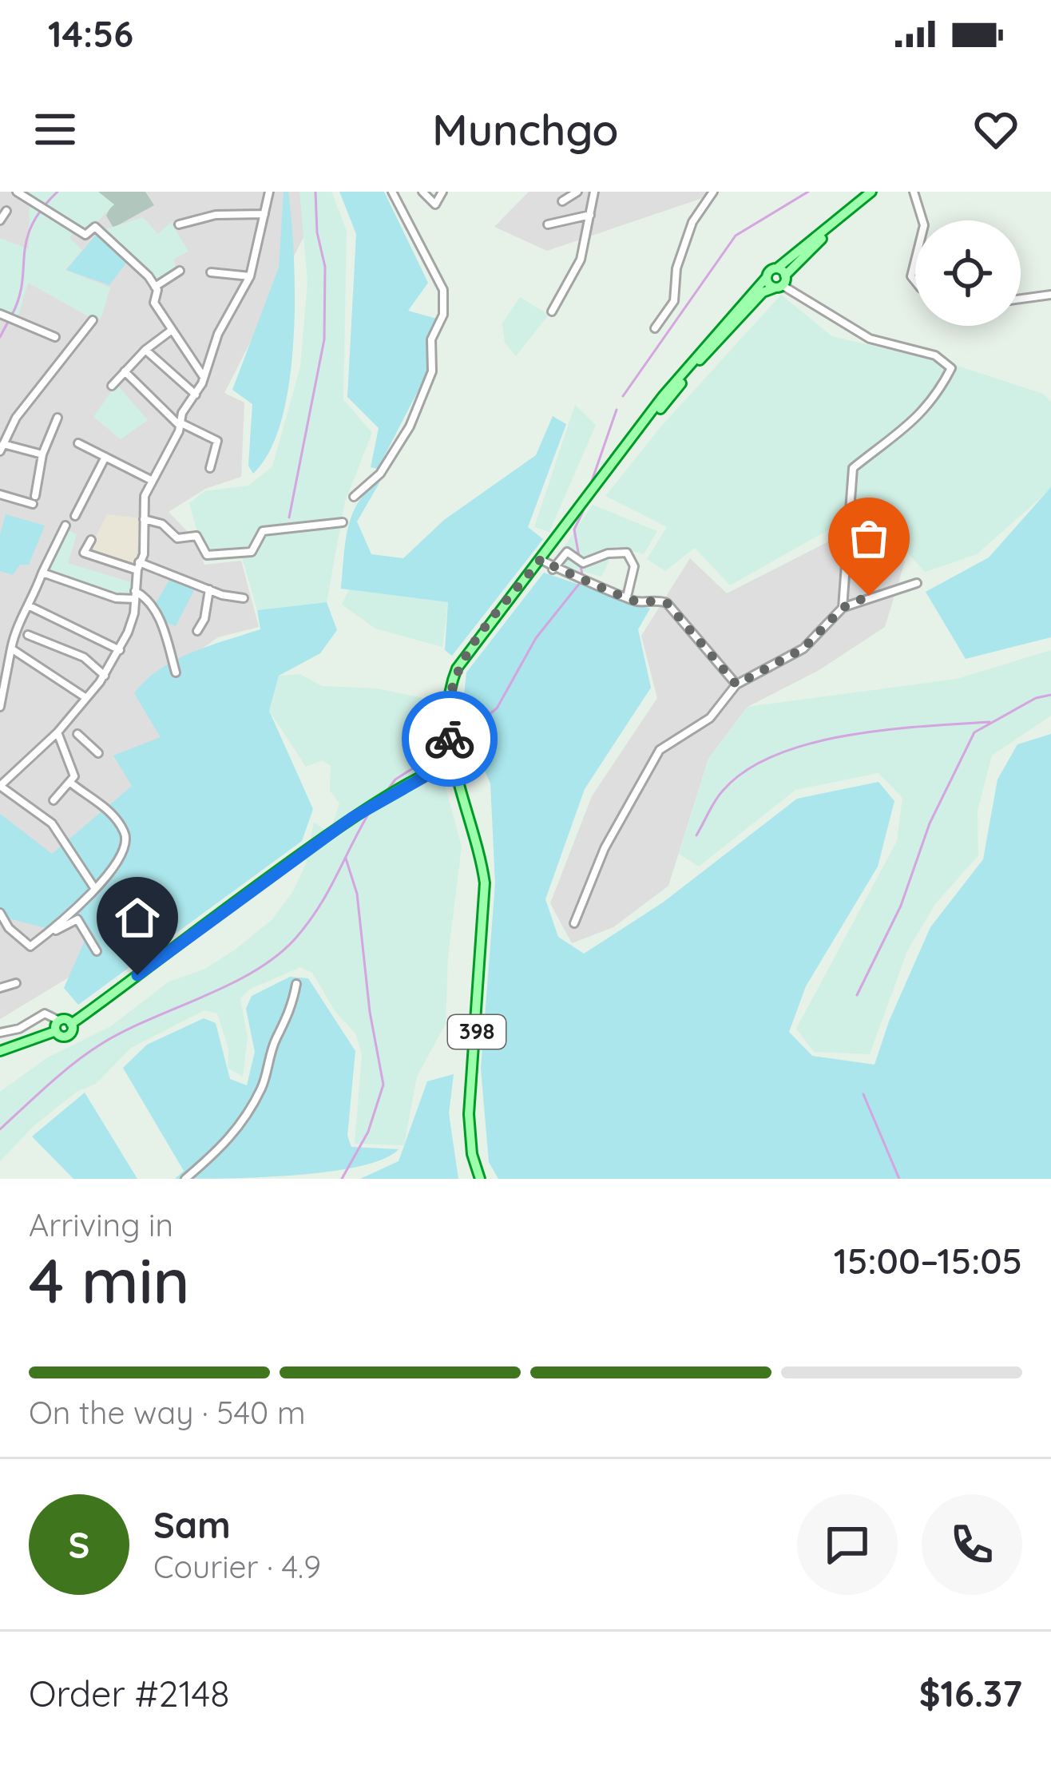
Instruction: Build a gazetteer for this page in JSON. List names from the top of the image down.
{
  "streets": {
    "main road": ["398"]
  },
  "page": {
    "status": "14:56",
    "header": "Munchgo",
    "heading": ["4 min", "Arriving in", "15:00–15:05"],
    "panel": [
      "Sam",
      "Courier · 4.9",
      "Order #2148",
      "$16.37"
    ],
    "bar": "On the way · 540 m",
    "round": "S"
  }
}
